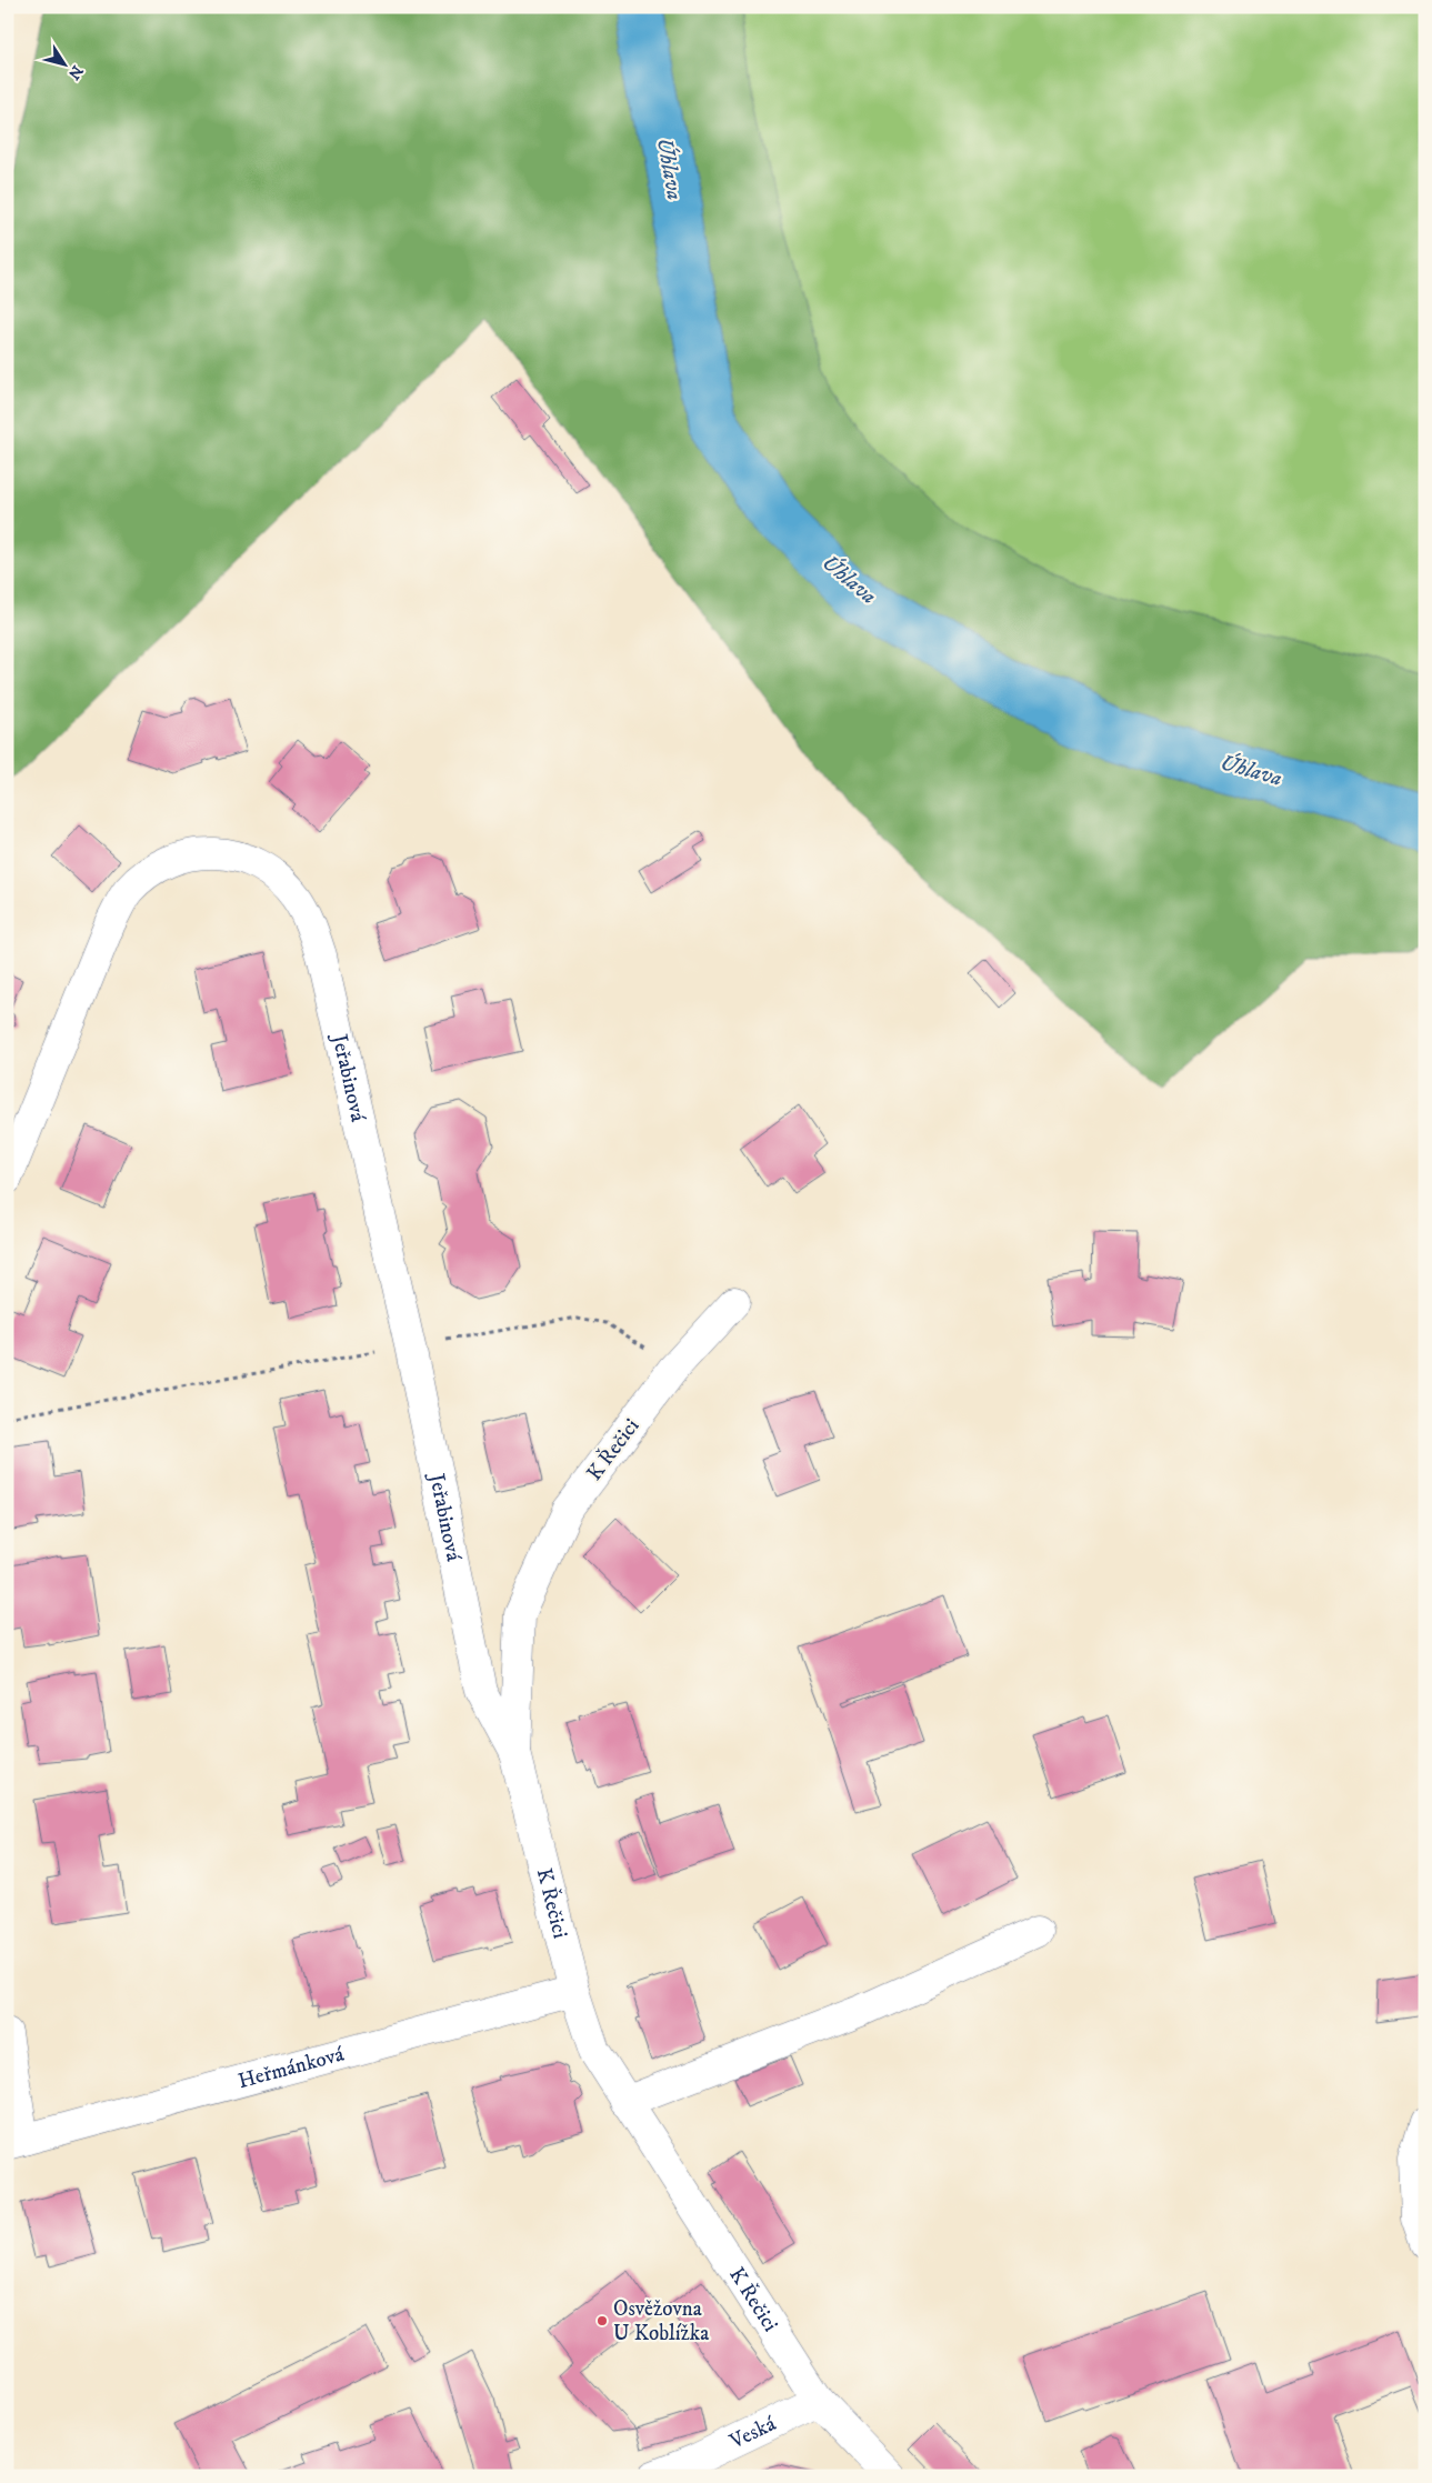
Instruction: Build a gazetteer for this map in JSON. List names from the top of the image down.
{
  "streets": {
    "street": [
      "Jeřabinová",
      "K Řečici",
      "Heřmánková",
      "Veská"
    ]
  },
  "crossings": [
    ["Jeřabinová", "K Řečici"],
    ["K Řečici", "Heřmánková"],
    ["K Řečici", "Veská"]
  ],
  "water": ["Úhlava"],
  "places": ["Osvěžovna U Koblížka"],
  "north": "bottom right"
}
